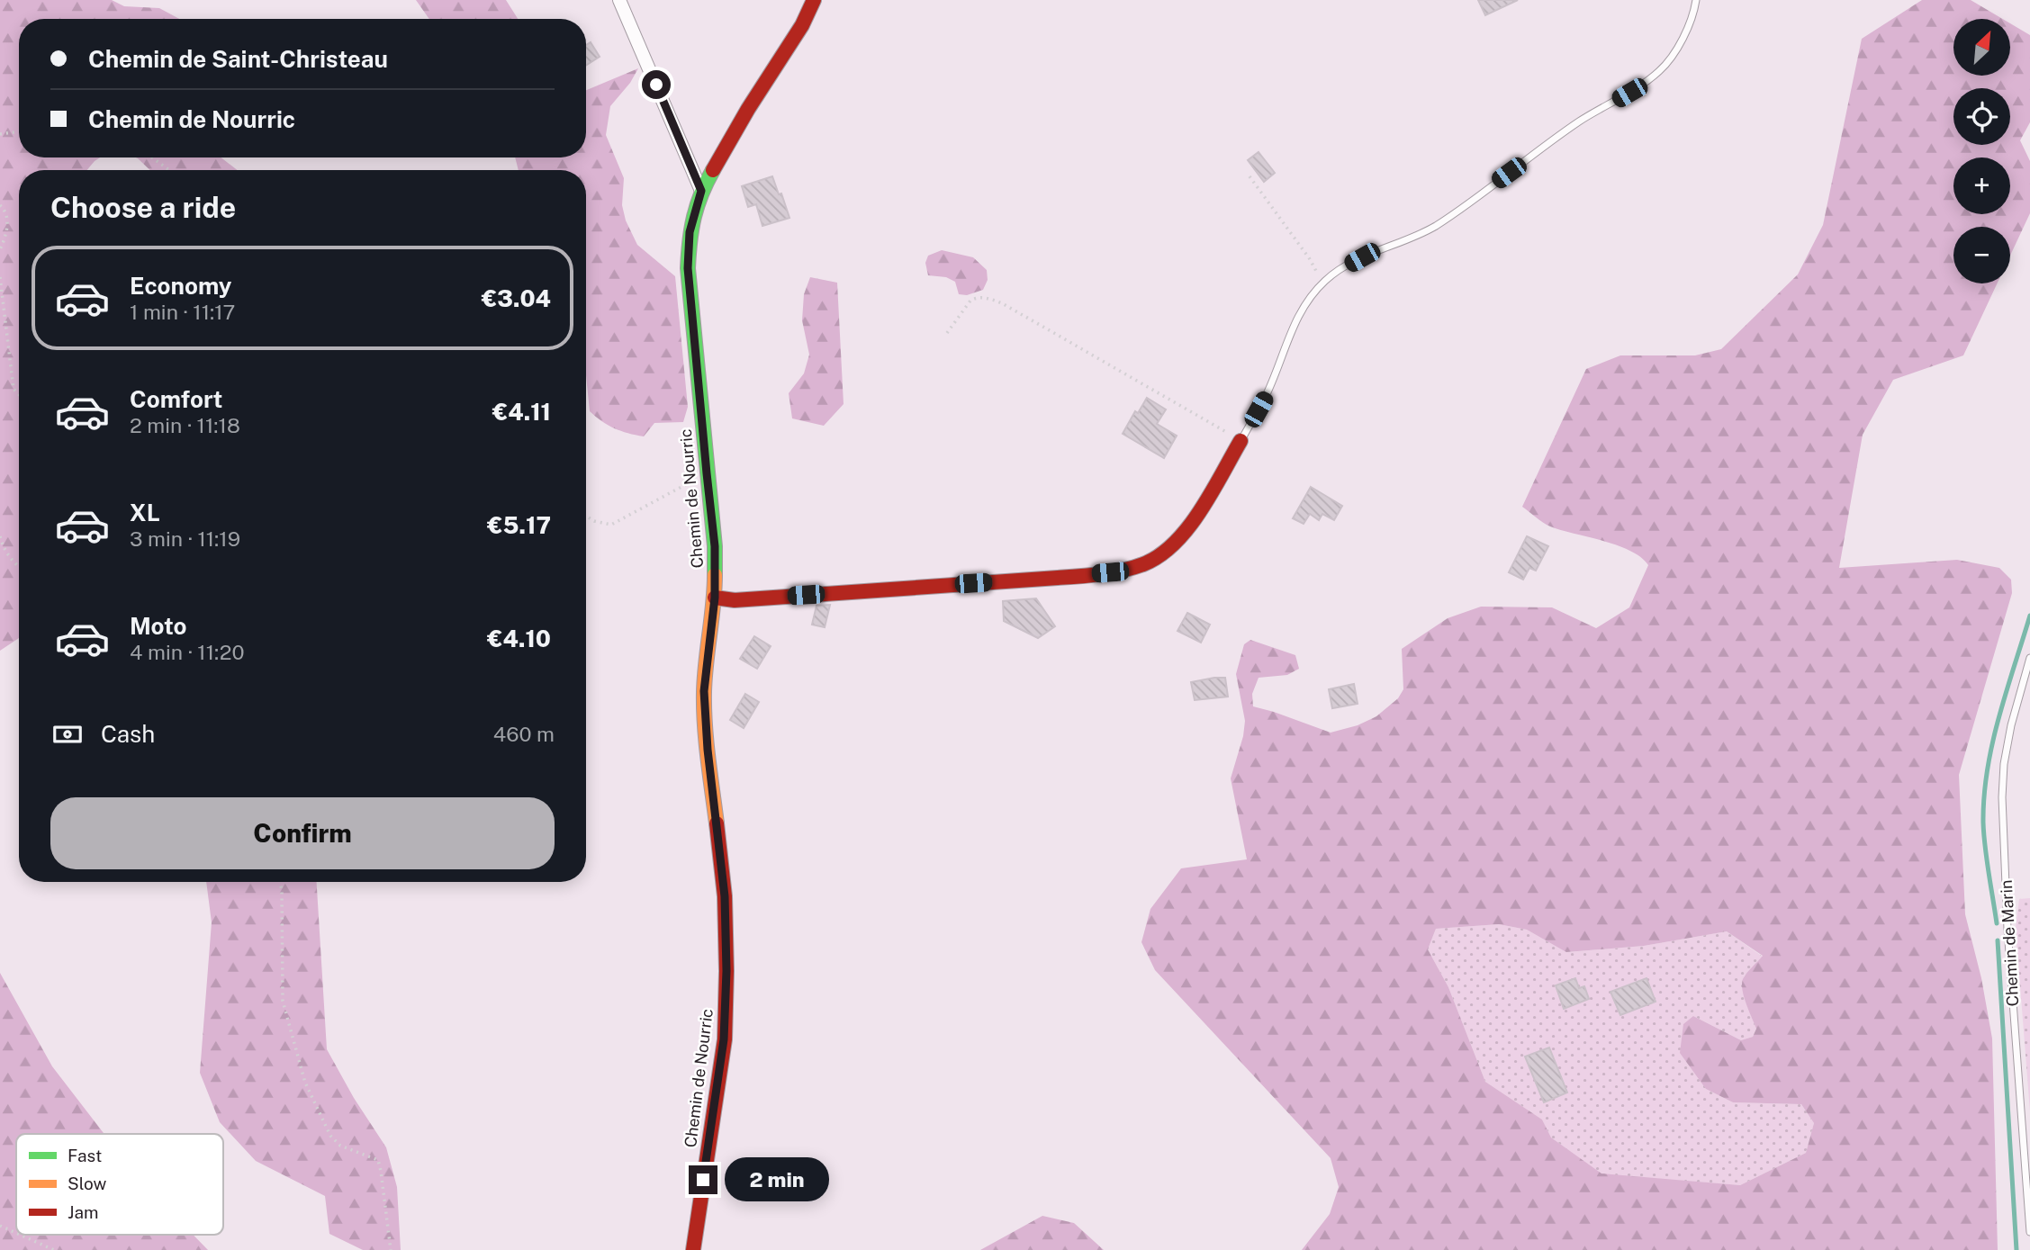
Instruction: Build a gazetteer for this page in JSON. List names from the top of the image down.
{
  "streets": {
    "street": ["Chemin de Nourric"],
    "lane": ["Chemin de Marin"]
  },
  "legend": ["Fast", "Slow", "Jam"],
  "north": "top right",
  "page": {
    "map_buttons": ["+", "−"],
    "banner": ["Chemin de Saint-Christeau", "Chemin de Nourric"],
    "heading": "Choose a ride",
    "list": [
      {
        "name": "Economy",
        "note": "1 min · 11:17",
        "value": "€3.04"
      },
      {
        "name": "Comfort",
        "note": "2 min · 11:18",
        "value": "€4.11"
      },
      {
        "name": "XL",
        "note": "3 min · 11:19",
        "value": "€5.17"
      },
      {
        "name": "Moto",
        "note": "4 min · 11:20",
        "value": "€4.10"
      }
    ],
    "pay": ["Cash", "460 m"],
    "buttons": "Confirm",
    "bubble": "2 min"
  }
}
